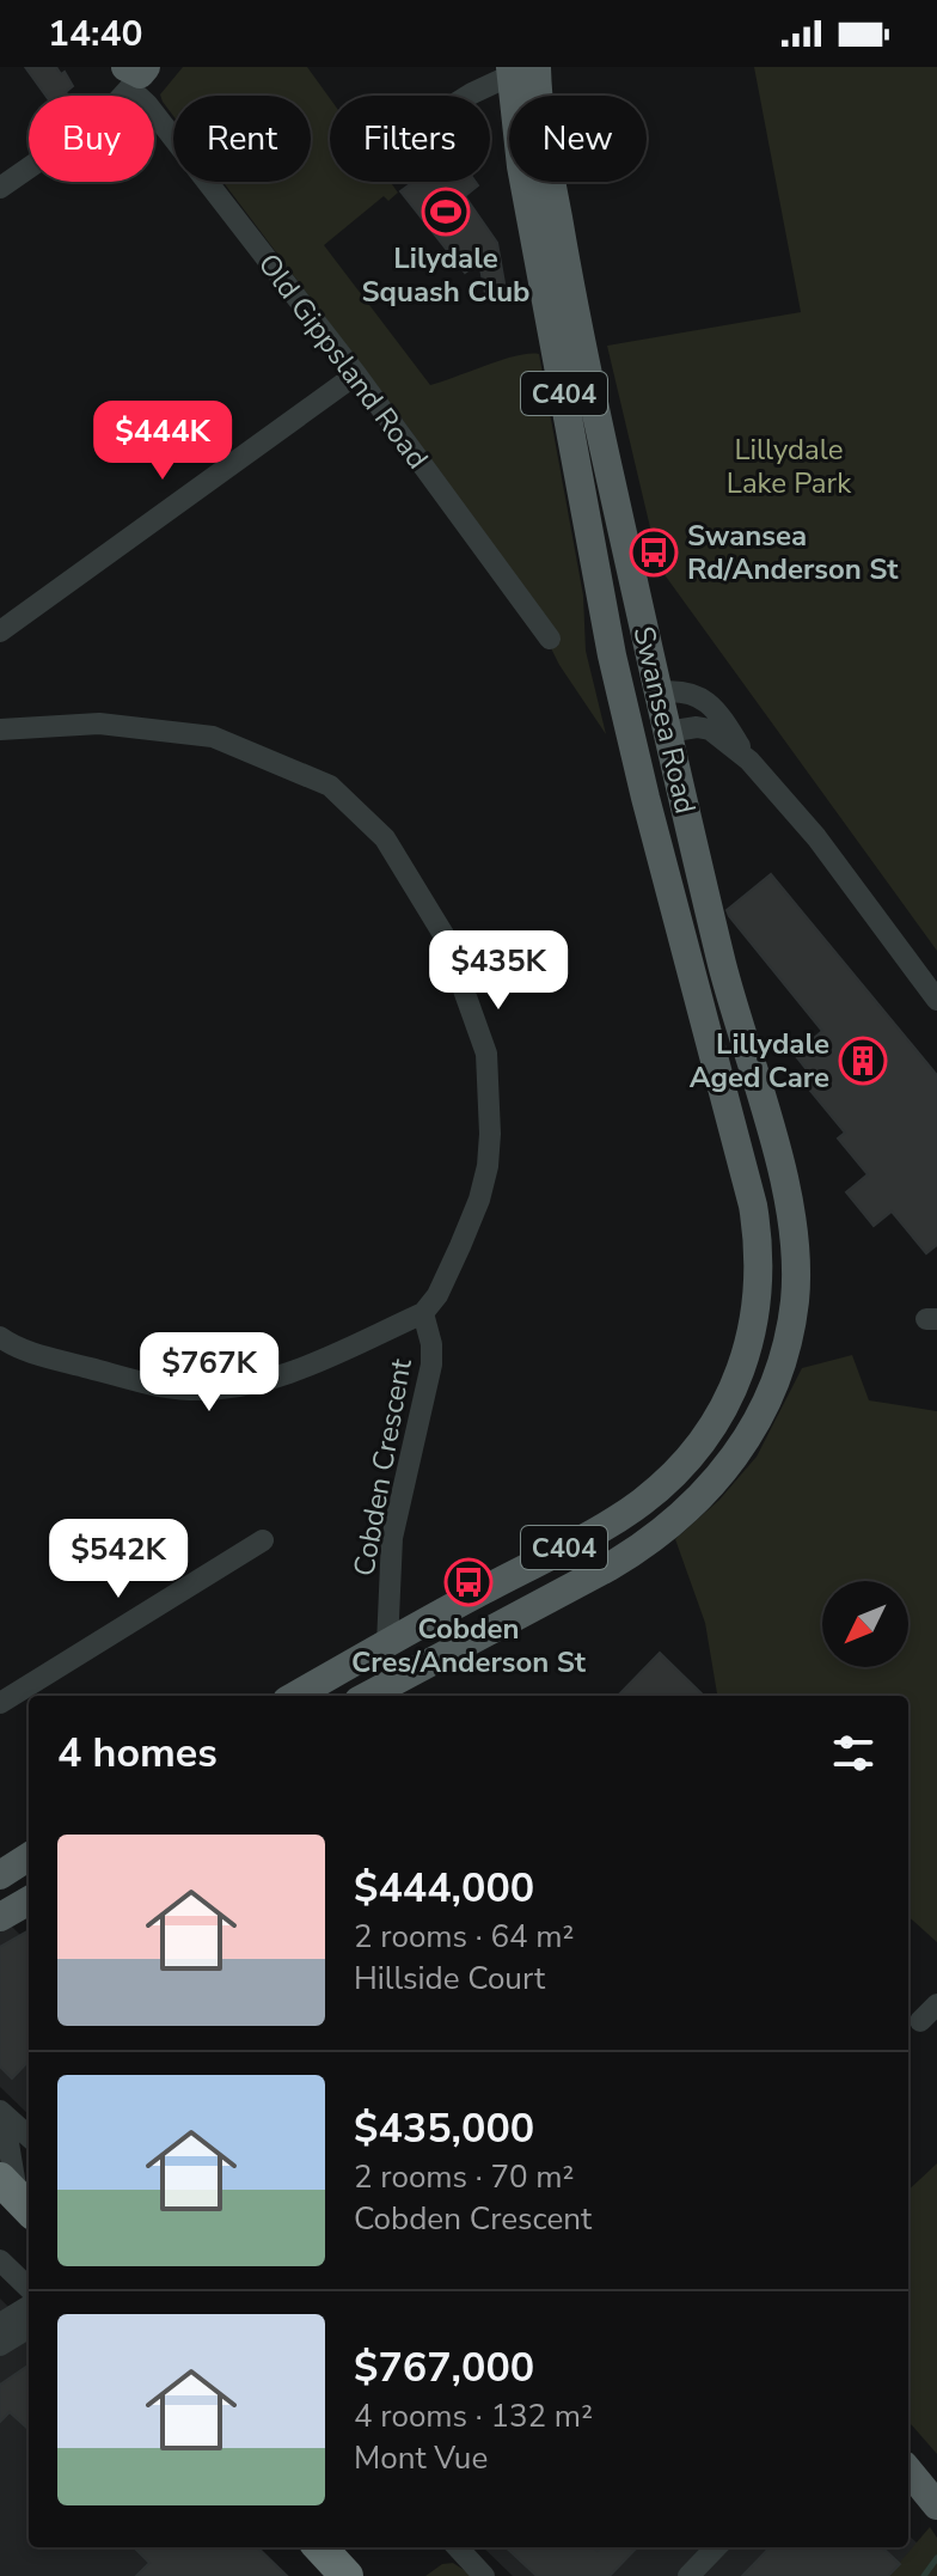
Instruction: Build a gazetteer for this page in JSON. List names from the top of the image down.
{
  "streets": {
    "main road": ["C404", "Swansea Road"],
    "street": ["Old Gippsland Road", "Cobden Crescent"]
  },
  "crossings": [
    ["C404", "Swansea Road"],
    ["C404", "Cobden Crescent"],
    ["Swansea Road", "Cobden Crescent"]
  ],
  "parks": ["Lillydale Lake Park"],
  "places": {
    "sports": ["Lilydale Squash Club"],
    "bus stop": ["Swansea Rd/Anderson St", "Cobden Cres/Anderson St"],
    "building": ["Lillydale Aged Care"]
  },
  "north": "bottom left",
  "page": {
    "status": "14:40",
    "chip": [
      "Buy",
      "Rent",
      "Filters",
      "New"
    ],
    "price": [
      "$444K",
      "$435K",
      "$767K",
      "$542K"
    ],
    "heading": "4 homes",
    "list": [
      {
        "name": "$444,000",
        "note": "2 rooms · 64 m² · Hillside Court"
      },
      {
        "name": "$435,000",
        "note": "2 rooms · 70 m² · Cobden Crescent"
      },
      {
        "name": "$767,000",
        "note": "4 rooms · 132 m² · Mont Vue"
      }
    ]
  }
}
